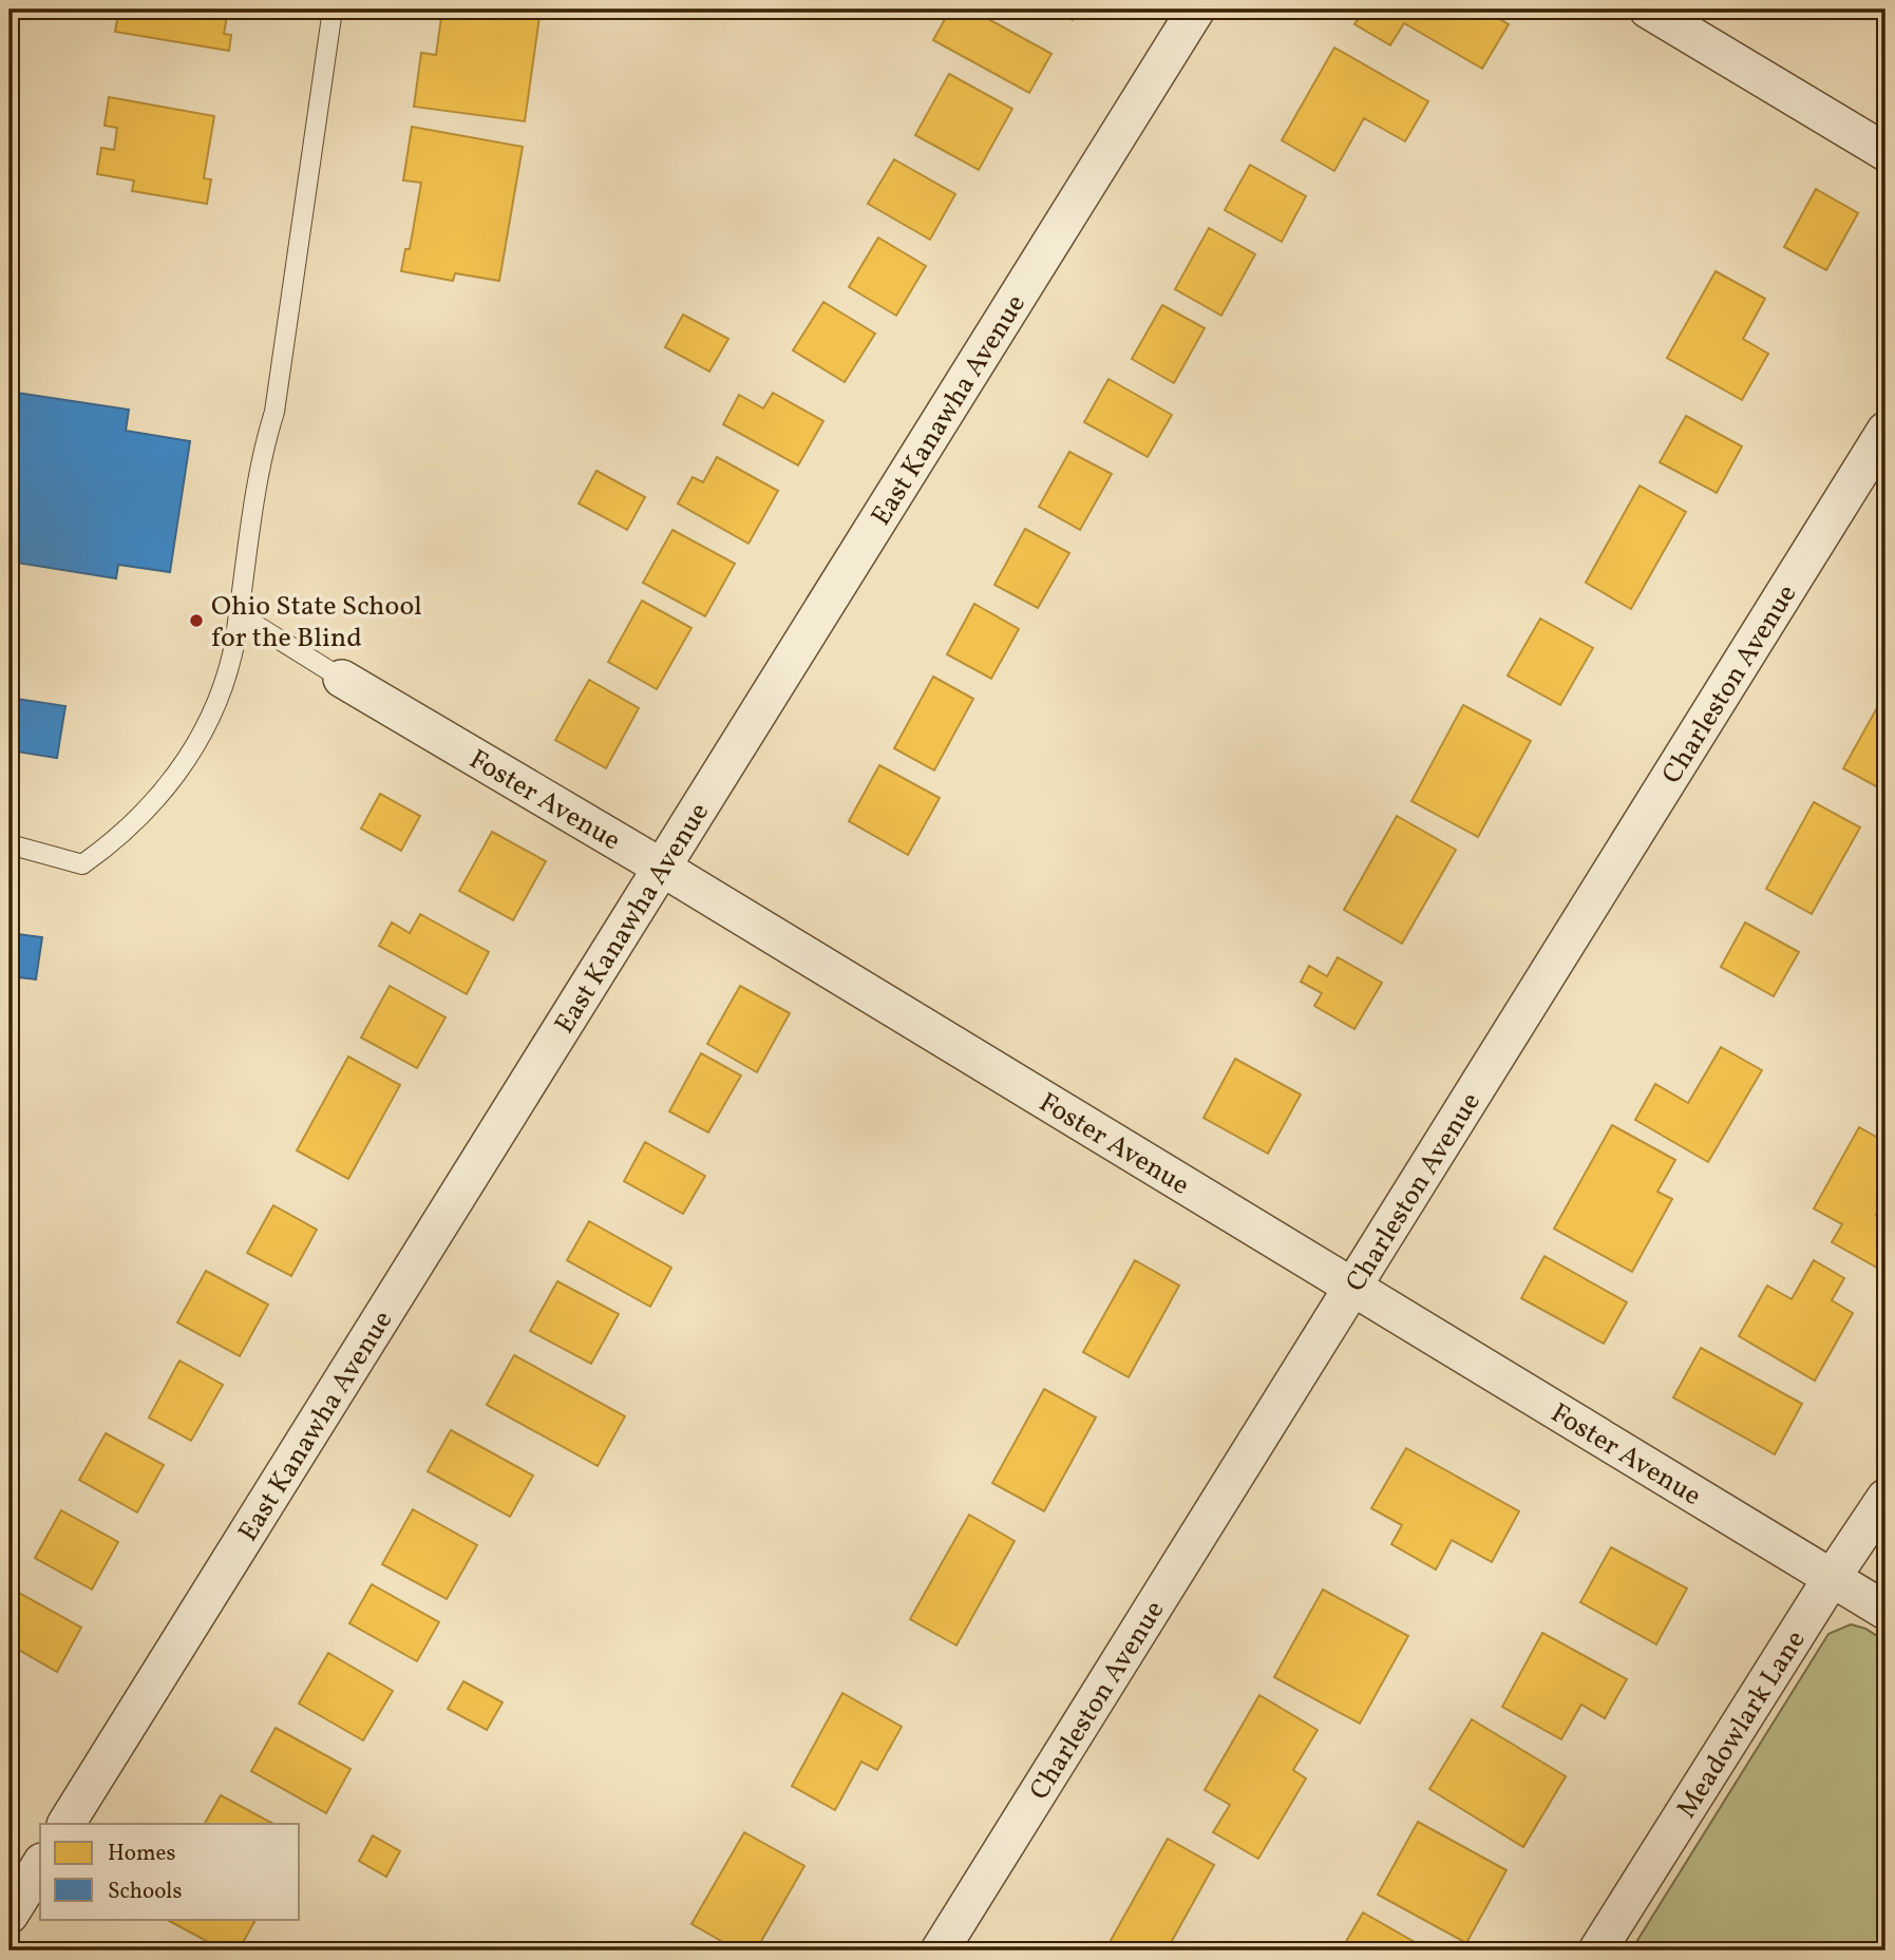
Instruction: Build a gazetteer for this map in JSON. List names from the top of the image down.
{
  "streets": {
    "street": [
      "East Kanawha Avenue",
      "Charleston Avenue",
      "Foster Avenue",
      "Meadowlark Lane"
    ]
  },
  "crossings": [
    ["East Kanawha Avenue", "Foster Avenue"],
    ["Charleston Avenue", "Foster Avenue"],
    ["Foster Avenue", "Meadowlark Lane"]
  ],
  "places": ["Ohio State School for the Blind"],
  "legend": ["Homes", "Schools"]
}
